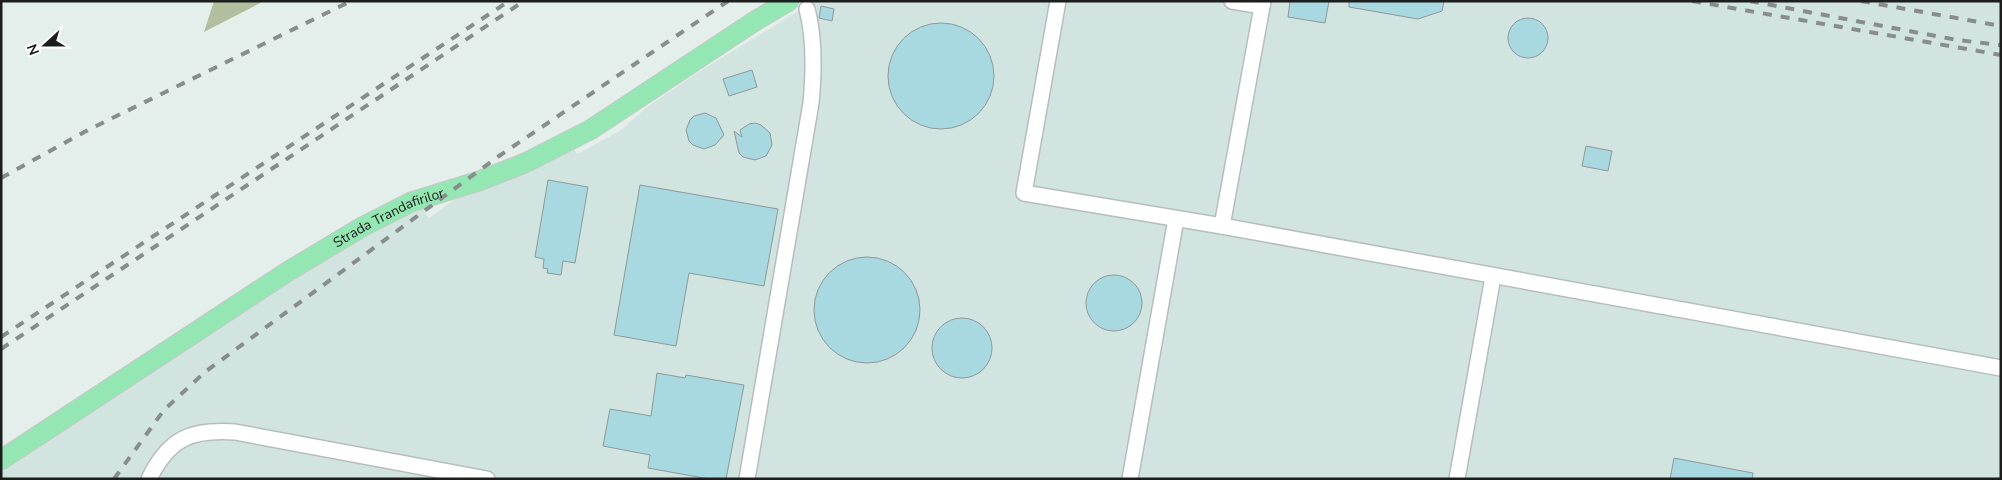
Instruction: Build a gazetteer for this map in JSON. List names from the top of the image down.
{
  "streets": {
    "main road": ["Strada Trandafirilor"]
  },
  "north": "left"
}
